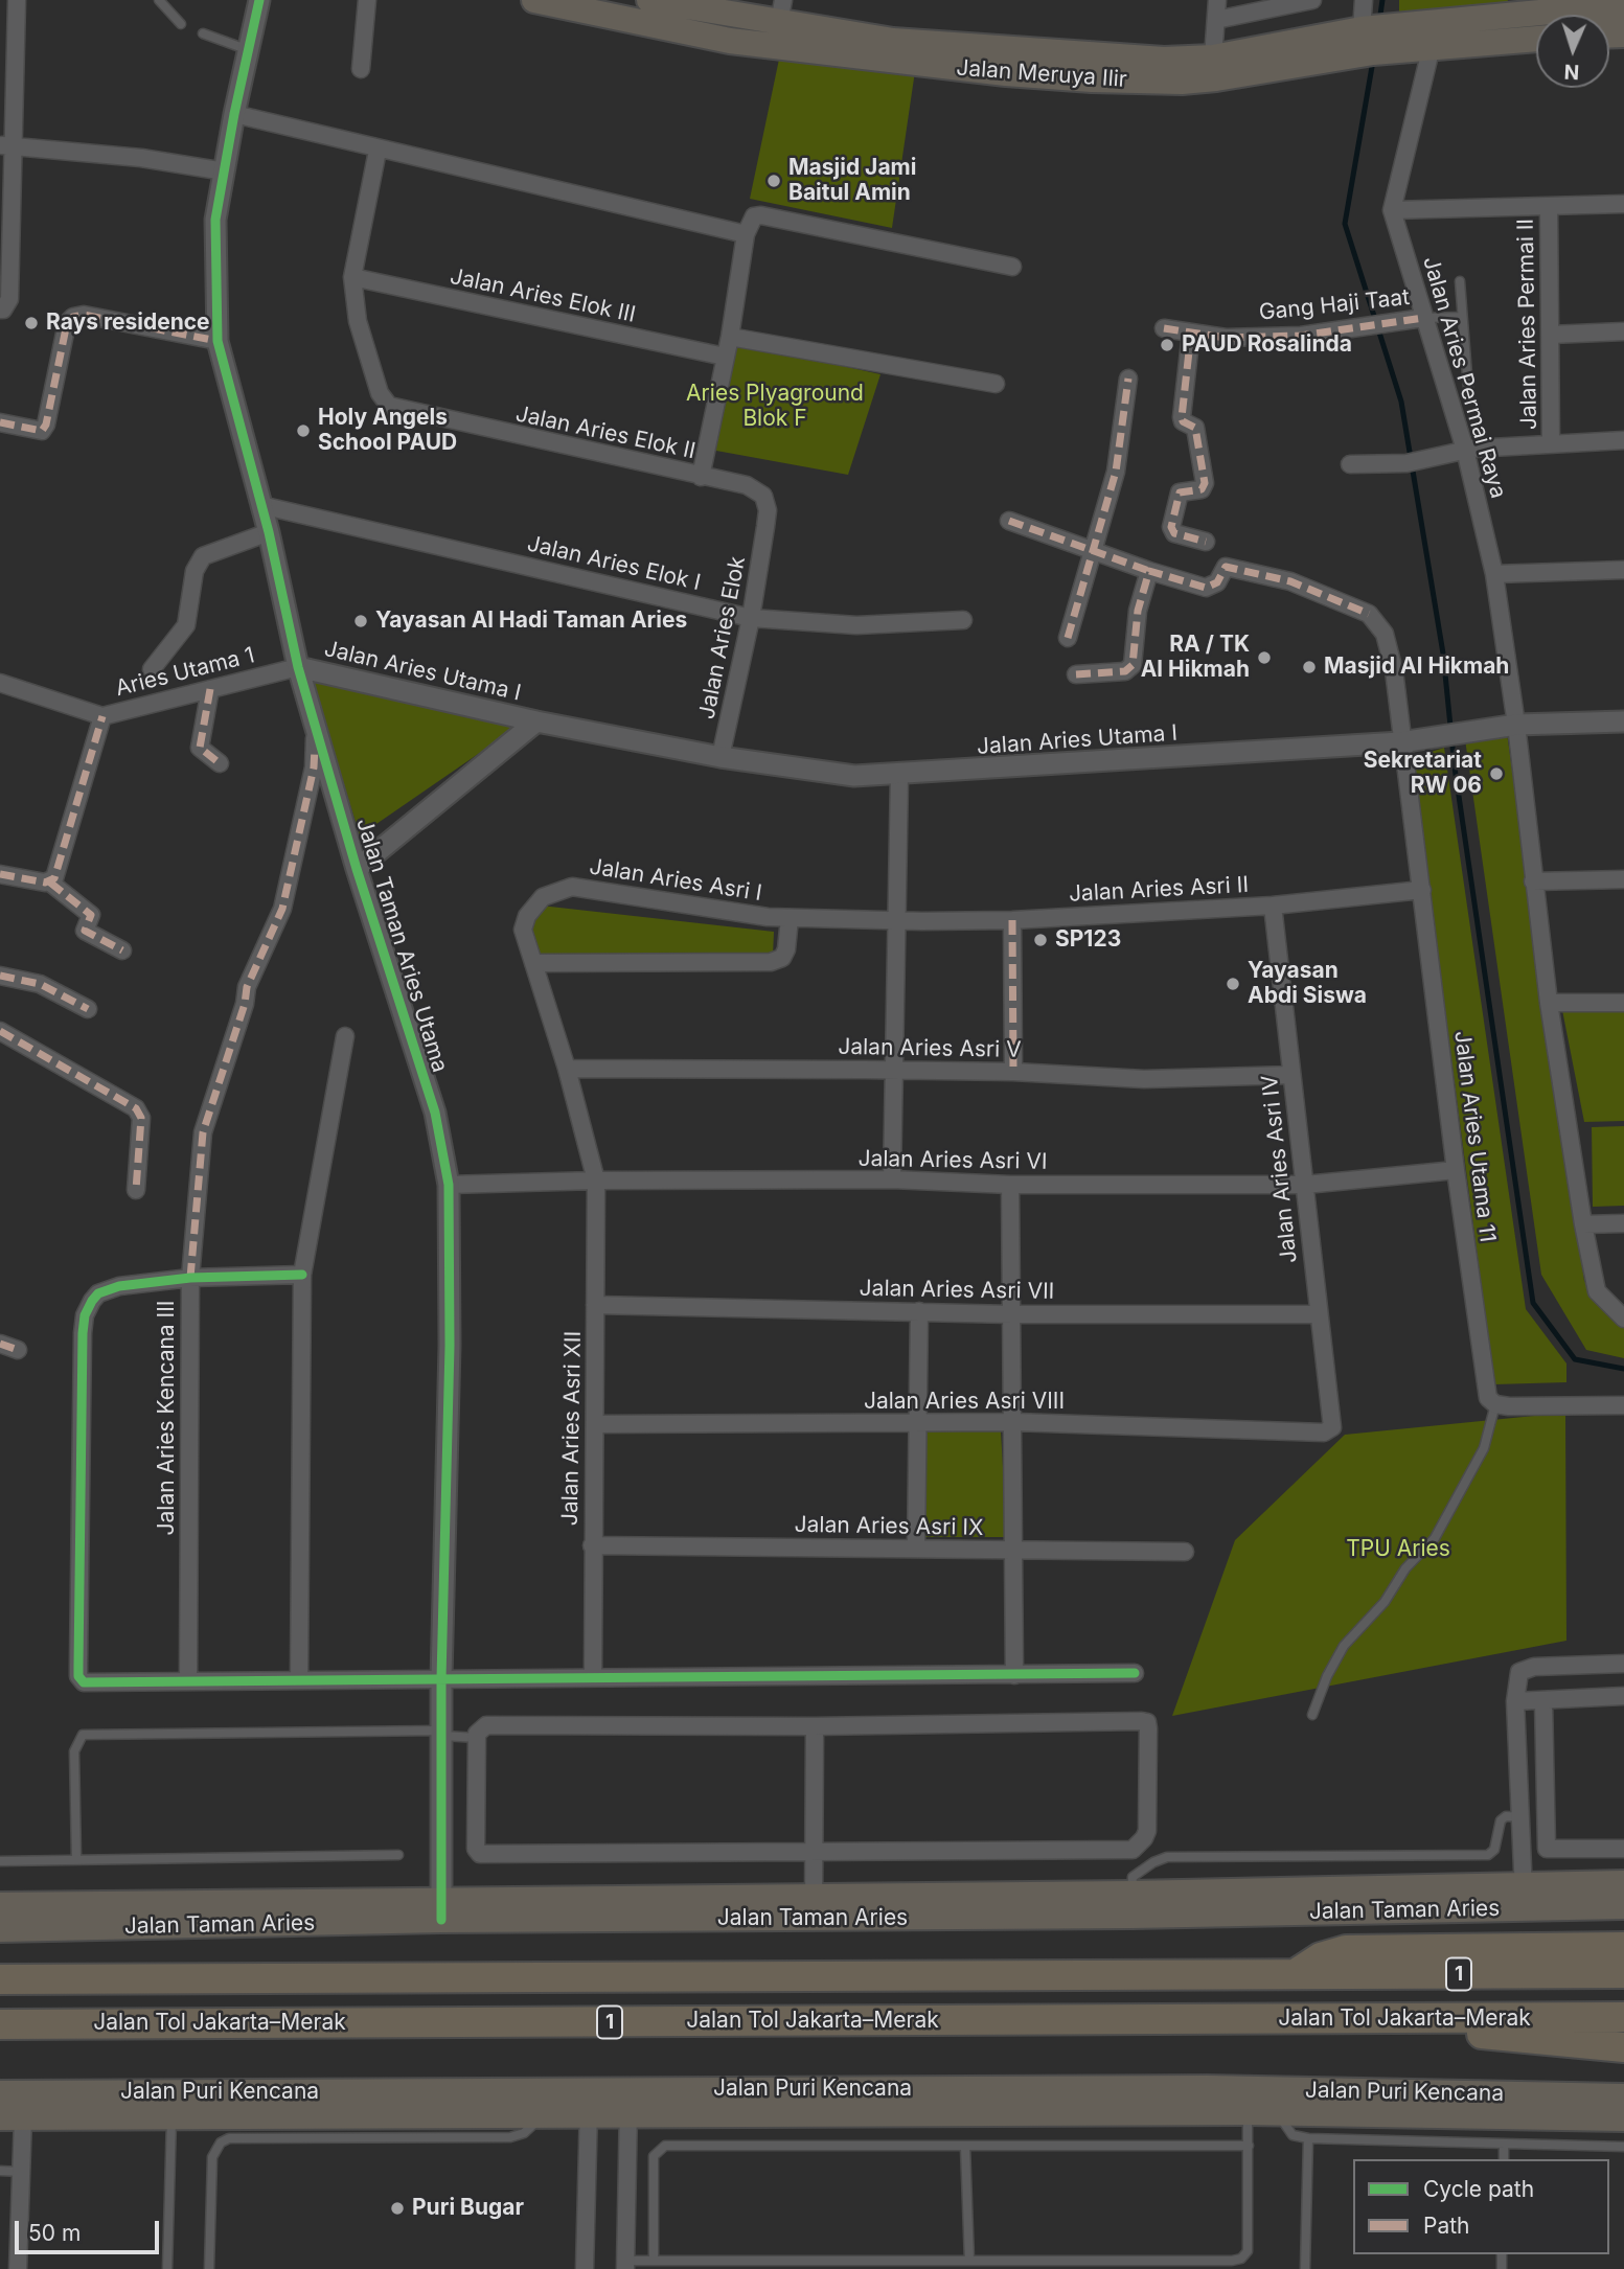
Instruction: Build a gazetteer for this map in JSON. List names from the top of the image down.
{
  "streets": {
    "highway": ["1", "Jalan Tol Jakarta–Merak"],
    "main road": ["Jalan Meruya Ilir", "Jalan Taman Aries", "Jalan Puri Kencana"],
    "street": [
      "Jalan Aries Elok III",
      "Gang Haji Taat",
      "Jalan Aries Permai II",
      "Jalan Aries Permai Raya",
      "Jalan Aries Elok II",
      "Jalan Aries Elok I",
      "Jalan Aries Elok",
      "Jalan Aries Utama I",
      "Aries Utama 1",
      "Jalan Aries Asri I",
      "Jalan Aries Asri II",
      "Jalan Taman Aries Utama",
      "Jalan Aries Asri V",
      "Jalan Aries Utama 11",
      "Jalan Aries Asri VI",
      "Jalan Aries Asri IV",
      "Jalan Aries Asri VII",
      "Jalan Aries Asri VIII",
      "Jalan Aries Kencana III",
      "Jalan Aries Asri XII",
      "Jalan Aries Asri IX"
    ]
  },
  "crossings": [
    ["Jalan Meruya Ilir", "Jalan Aries Permai Raya"],
    ["Jalan Aries Elok III", "Jalan Aries Elok II"],
    ["Gang Haji Taat", "Jalan Aries Permai Raya"],
    ["Jalan Aries Permai Raya", "Jalan Aries Utama I"],
    ["Jalan Aries Elok II", "Jalan Aries Elok"],
    ["Jalan Aries Elok I", "Jalan Aries Elok"],
    ["Jalan Aries Elok I", "Jalan Taman Aries Utama"],
    ["Jalan Aries Elok", "Jalan Aries Utama I"],
    ["Jalan Aries Utama I", "Aries Utama 1"],
    ["Jalan Aries Utama I", "Jalan Taman Aries Utama"],
    ["Jalan Aries Utama I", "Jalan Aries Utama 11"],
    ["Aries Utama 1", "Jalan Taman Aries Utama"],
    ["Jalan Aries Asri I", "Jalan Aries Asri II"],
    ["Jalan Aries Asri I", "Jalan Aries Asri V"],
    ["Jalan Aries Asri I", "Jalan Aries Asri VI"],
    ["Jalan Aries Asri I", "Jalan Aries Asri XII"],
    ["Jalan Aries Asri II", "Jalan Aries Utama 11"],
    ["Jalan Aries Asri II", "Jalan Aries Asri IV"],
    ["Jalan Taman Aries Utama", "Jalan Aries Asri VI"],
    ["Jalan Taman Aries Utama", "Jalan Aries Kencana III"],
    ["Jalan Taman Aries Utama", "Jalan Taman Aries"],
    ["Jalan Aries Asri V", "Jalan Aries Asri IV"],
    ["Jalan Aries Utama 11", "Jalan Aries Asri VI"],
    ["Jalan Aries Asri VI", "Jalan Aries Asri IV"],
    ["Jalan Aries Asri VI", "Jalan Aries Asri XII"],
    ["Jalan Aries Asri IV", "Jalan Aries Asri VII"],
    ["Jalan Aries Asri IV", "Jalan Aries Asri VIII"],
    ["Jalan Aries Asri VII", "Jalan Aries Asri XII"],
    ["Jalan Aries Asri VIII", "Jalan Aries Asri XII"],
    ["Jalan Aries Asri XII", "Jalan Aries Asri IX"]
  ],
  "parks": ["Aries Plyaground Blok F", "TPU Aries"],
  "places": [
    "Masjid Jami Baitul Amin",
    "Rays residence",
    "PAUD Rosalinda",
    "Holy Angels School PAUD",
    "Yayasan Al Hadi Taman Aries",
    "RA / TK Al Hikmah",
    "Masjid Al Hikmah",
    "Sekretariat RW 06",
    "SP123",
    "Yayasan Abdi Siswa",
    "Puri Bugar"
  ],
  "legend": ["Cycle path", "Path"],
  "scale_bar": "50 m",
  "north": "bottom"
}
